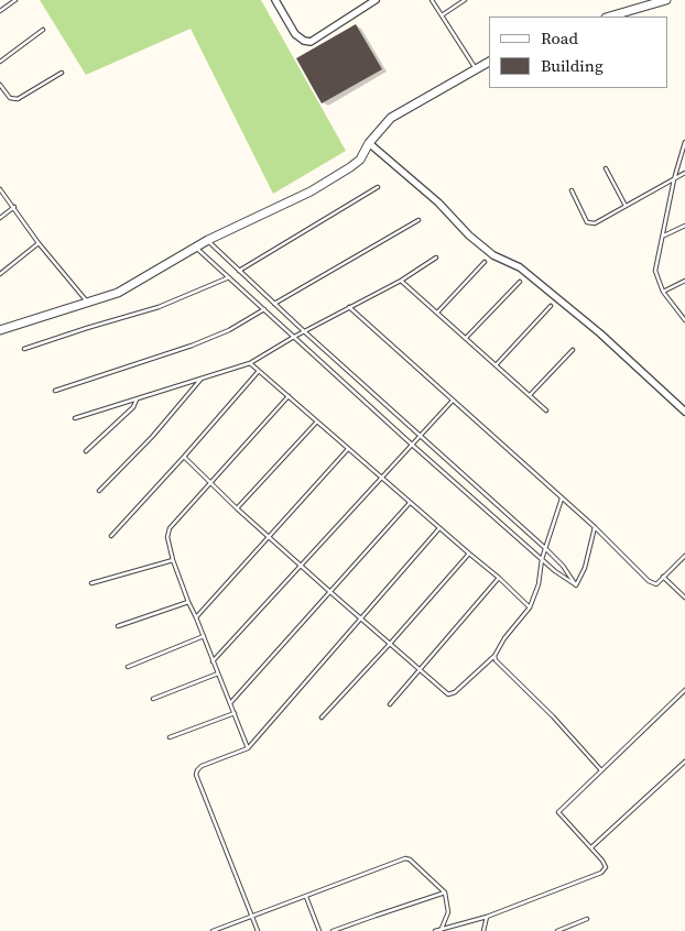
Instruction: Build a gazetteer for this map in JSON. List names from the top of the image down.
{
  "legend": ["Road", "Building"]
}
